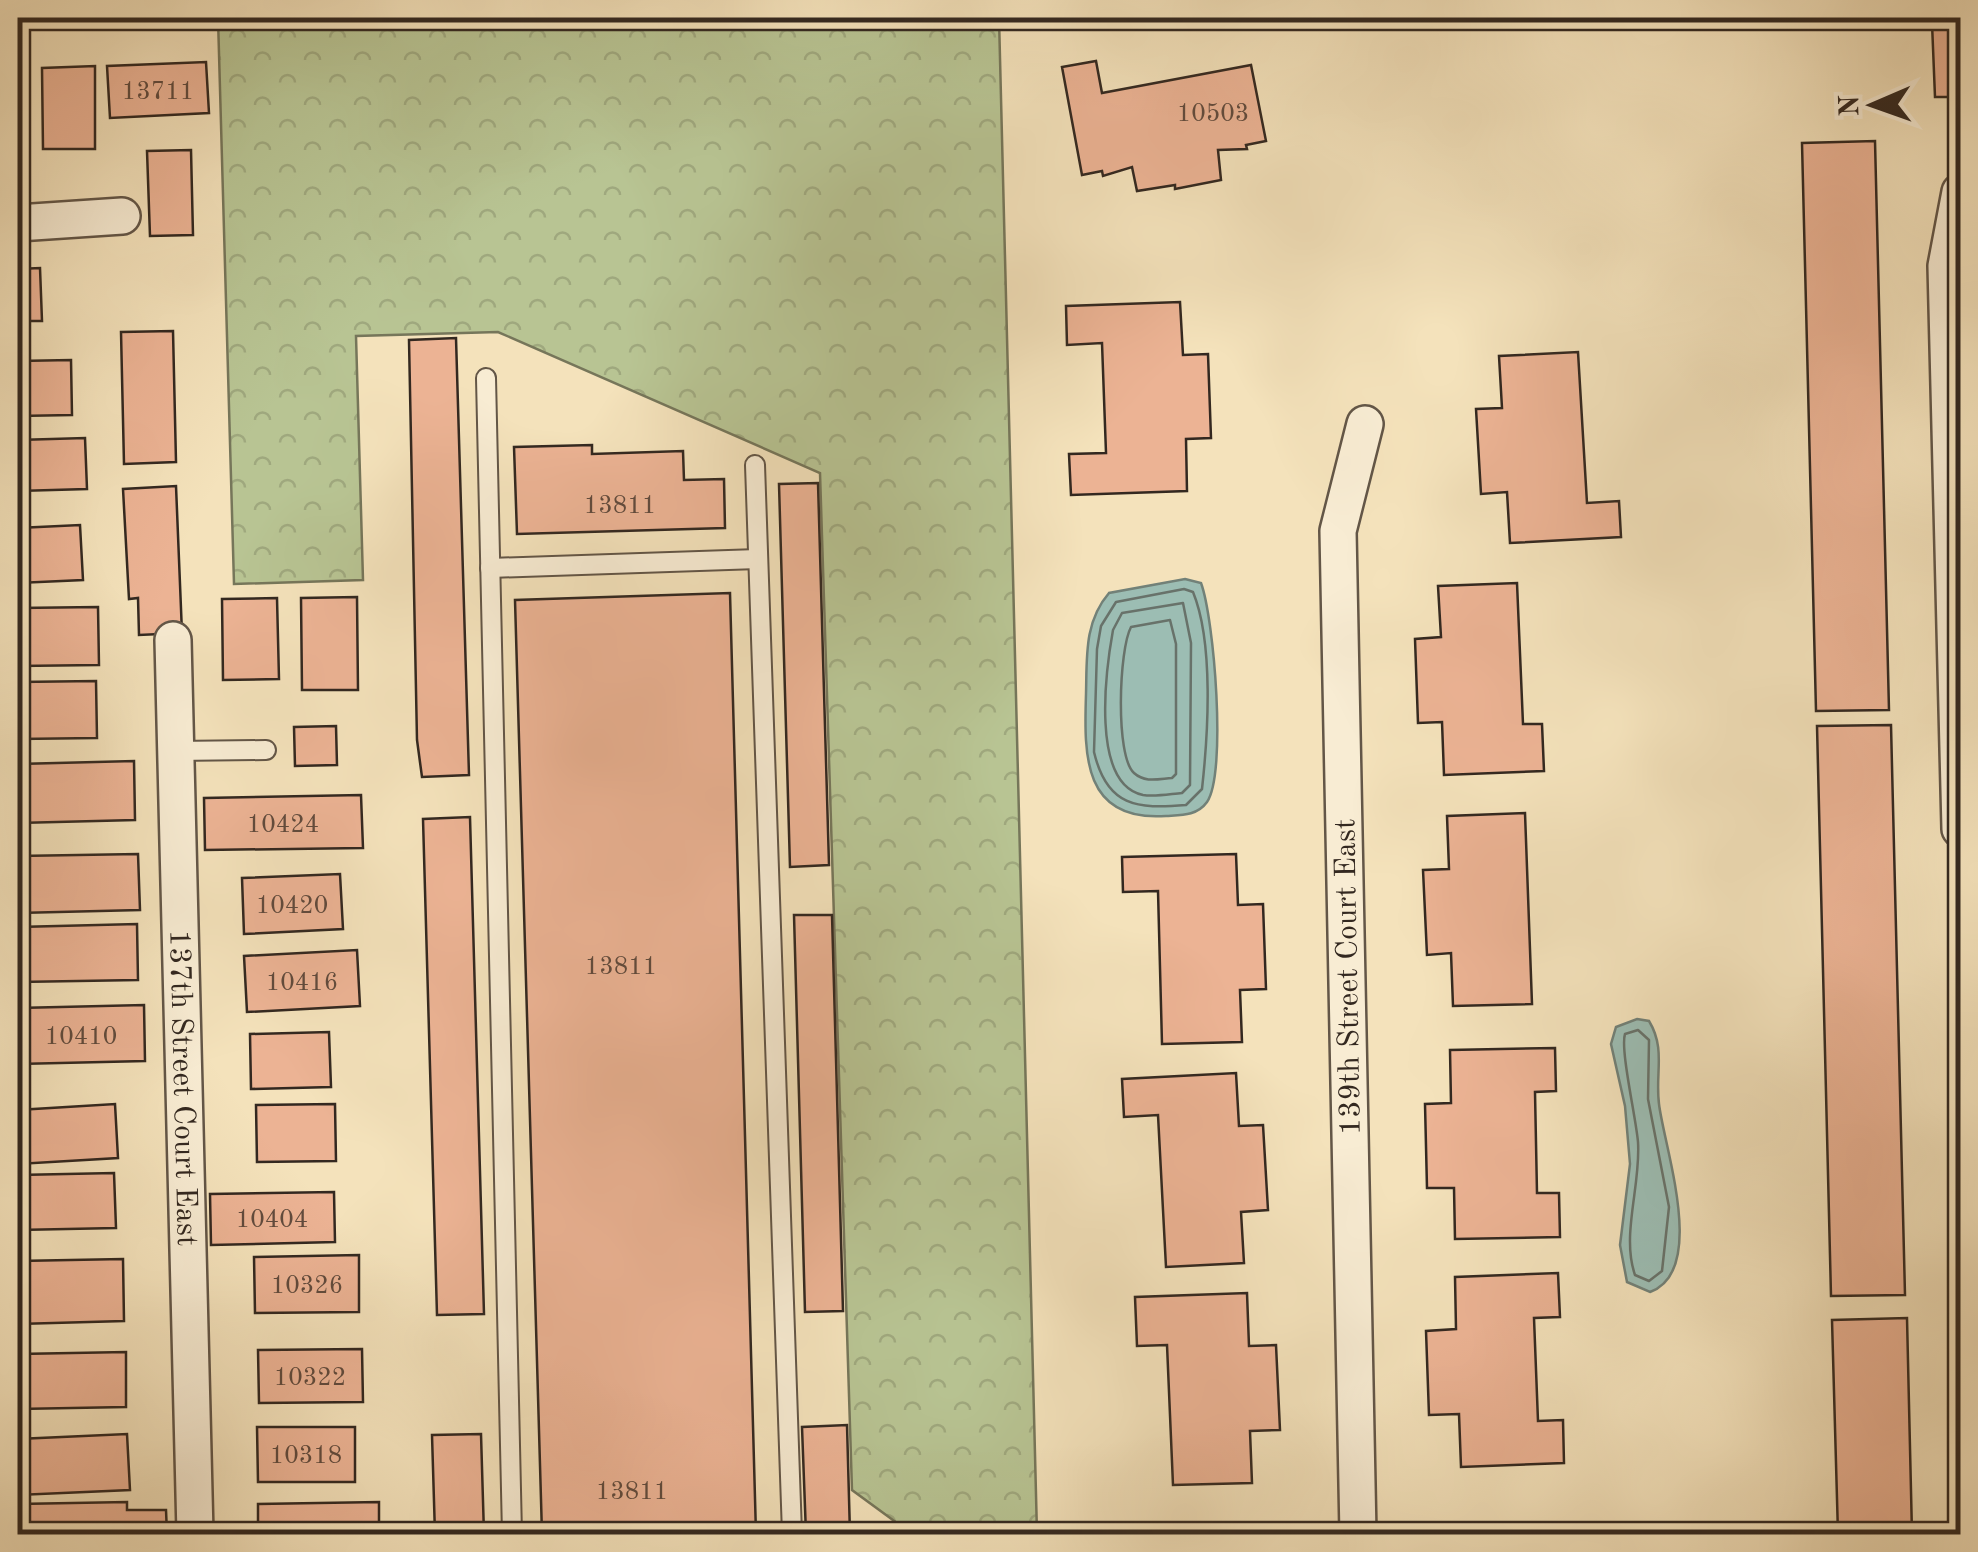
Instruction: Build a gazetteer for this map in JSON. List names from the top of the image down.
{
  "streets": {
    "street": ["139th Street Court East", "137th Street Court East"]
  },
  "house_numbers": [
    "13711",
    "10503",
    "13811",
    "10424",
    "10420",
    "13811",
    "10416",
    "10410",
    "10404",
    "10326",
    "10322",
    "10318",
    "13811"
  ],
  "north": "left"
}
